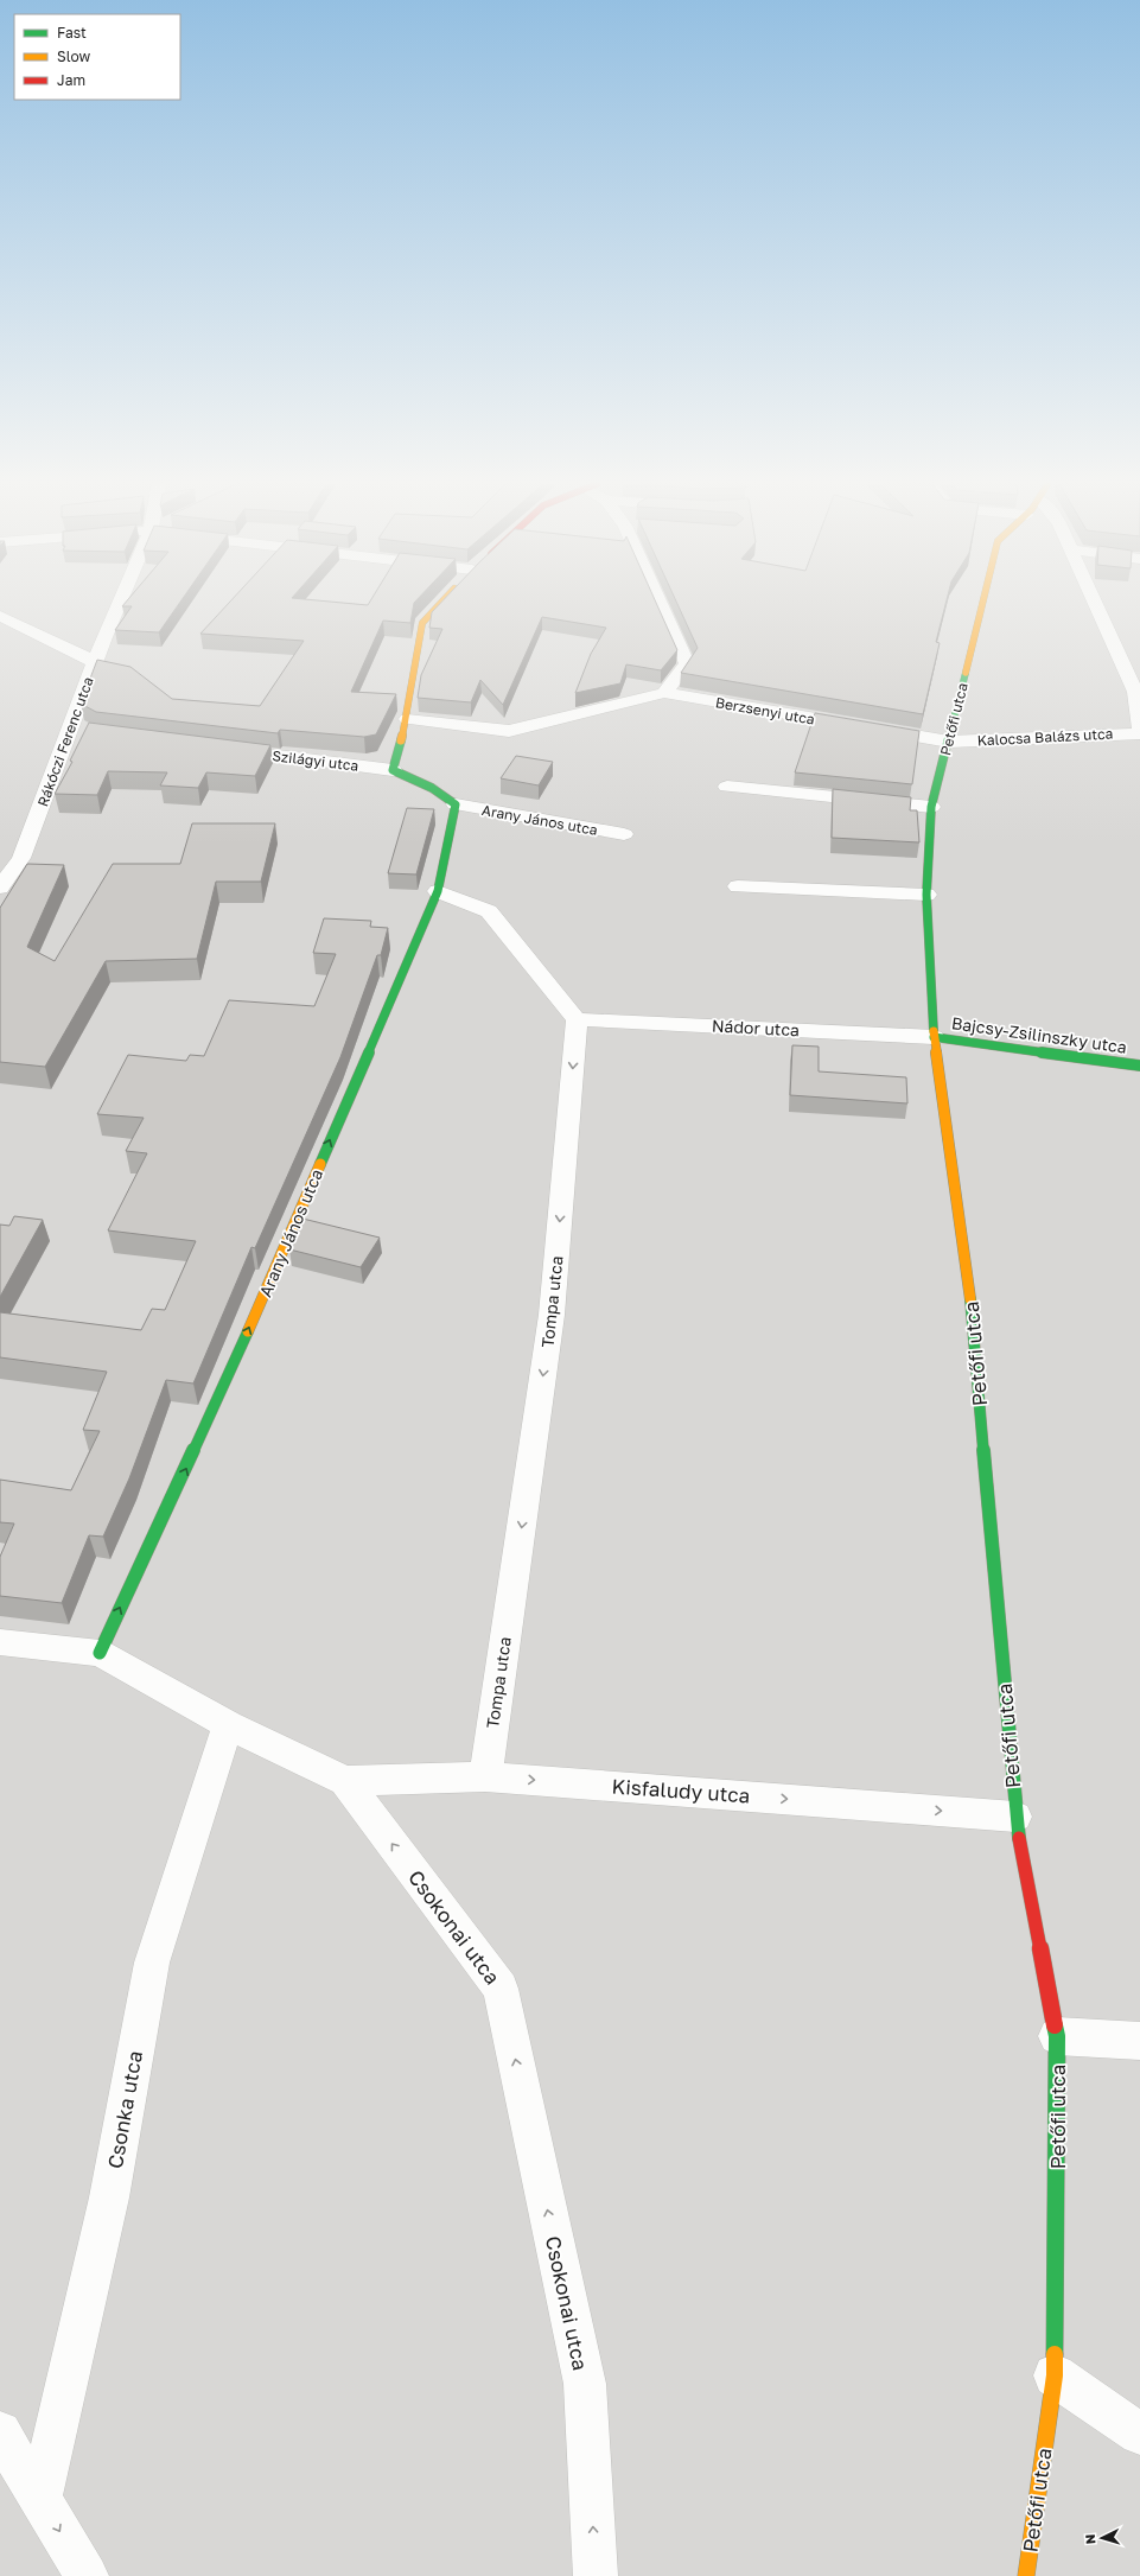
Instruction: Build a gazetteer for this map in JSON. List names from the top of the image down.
{
  "streets": {
    "street": [
      "Berzsenyi utca",
      "Petőfi utca",
      "Kalocsa Balázs utca",
      "Rákóczi Ferenc utca",
      "Szilágyi utca",
      "Arany János utca",
      "Nádor utca",
      "Bajcsy-Zsilinszky utca",
      "Tompa utca",
      "Kisfaludy utca",
      "Csokonai utca",
      "Csonka utca"
    ]
  },
  "crossings": [
    ["Berzsenyi utca", "Petőfi utca"],
    ["Berzsenyi utca", "Kalocsa Balázs utca"],
    ["Petőfi utca", "Kalocsa Balázs utca"],
    ["Petőfi utca", "Nádor utca"],
    ["Petőfi utca", "Bajcsy-Zsilinszky utca"],
    ["Petőfi utca", "Kisfaludy utca"],
    ["Szilágyi utca", "Arany János utca"],
    ["Arany János utca", "Csokonai utca"],
    ["Nádor utca", "Bajcsy-Zsilinszky utca"],
    ["Nádor utca", "Tompa utca"],
    ["Tompa utca", "Kisfaludy utca"],
    ["Kisfaludy utca", "Csokonai utca"],
    ["Csokonai utca", "Csonka utca"]
  ],
  "one_way": [
    "Arany János utca",
    "Tompa utca",
    "Kisfaludy utca",
    "Csokonai utca"
  ],
  "legend": ["Fast", "Slow", "Jam"],
  "north": "left"
}
